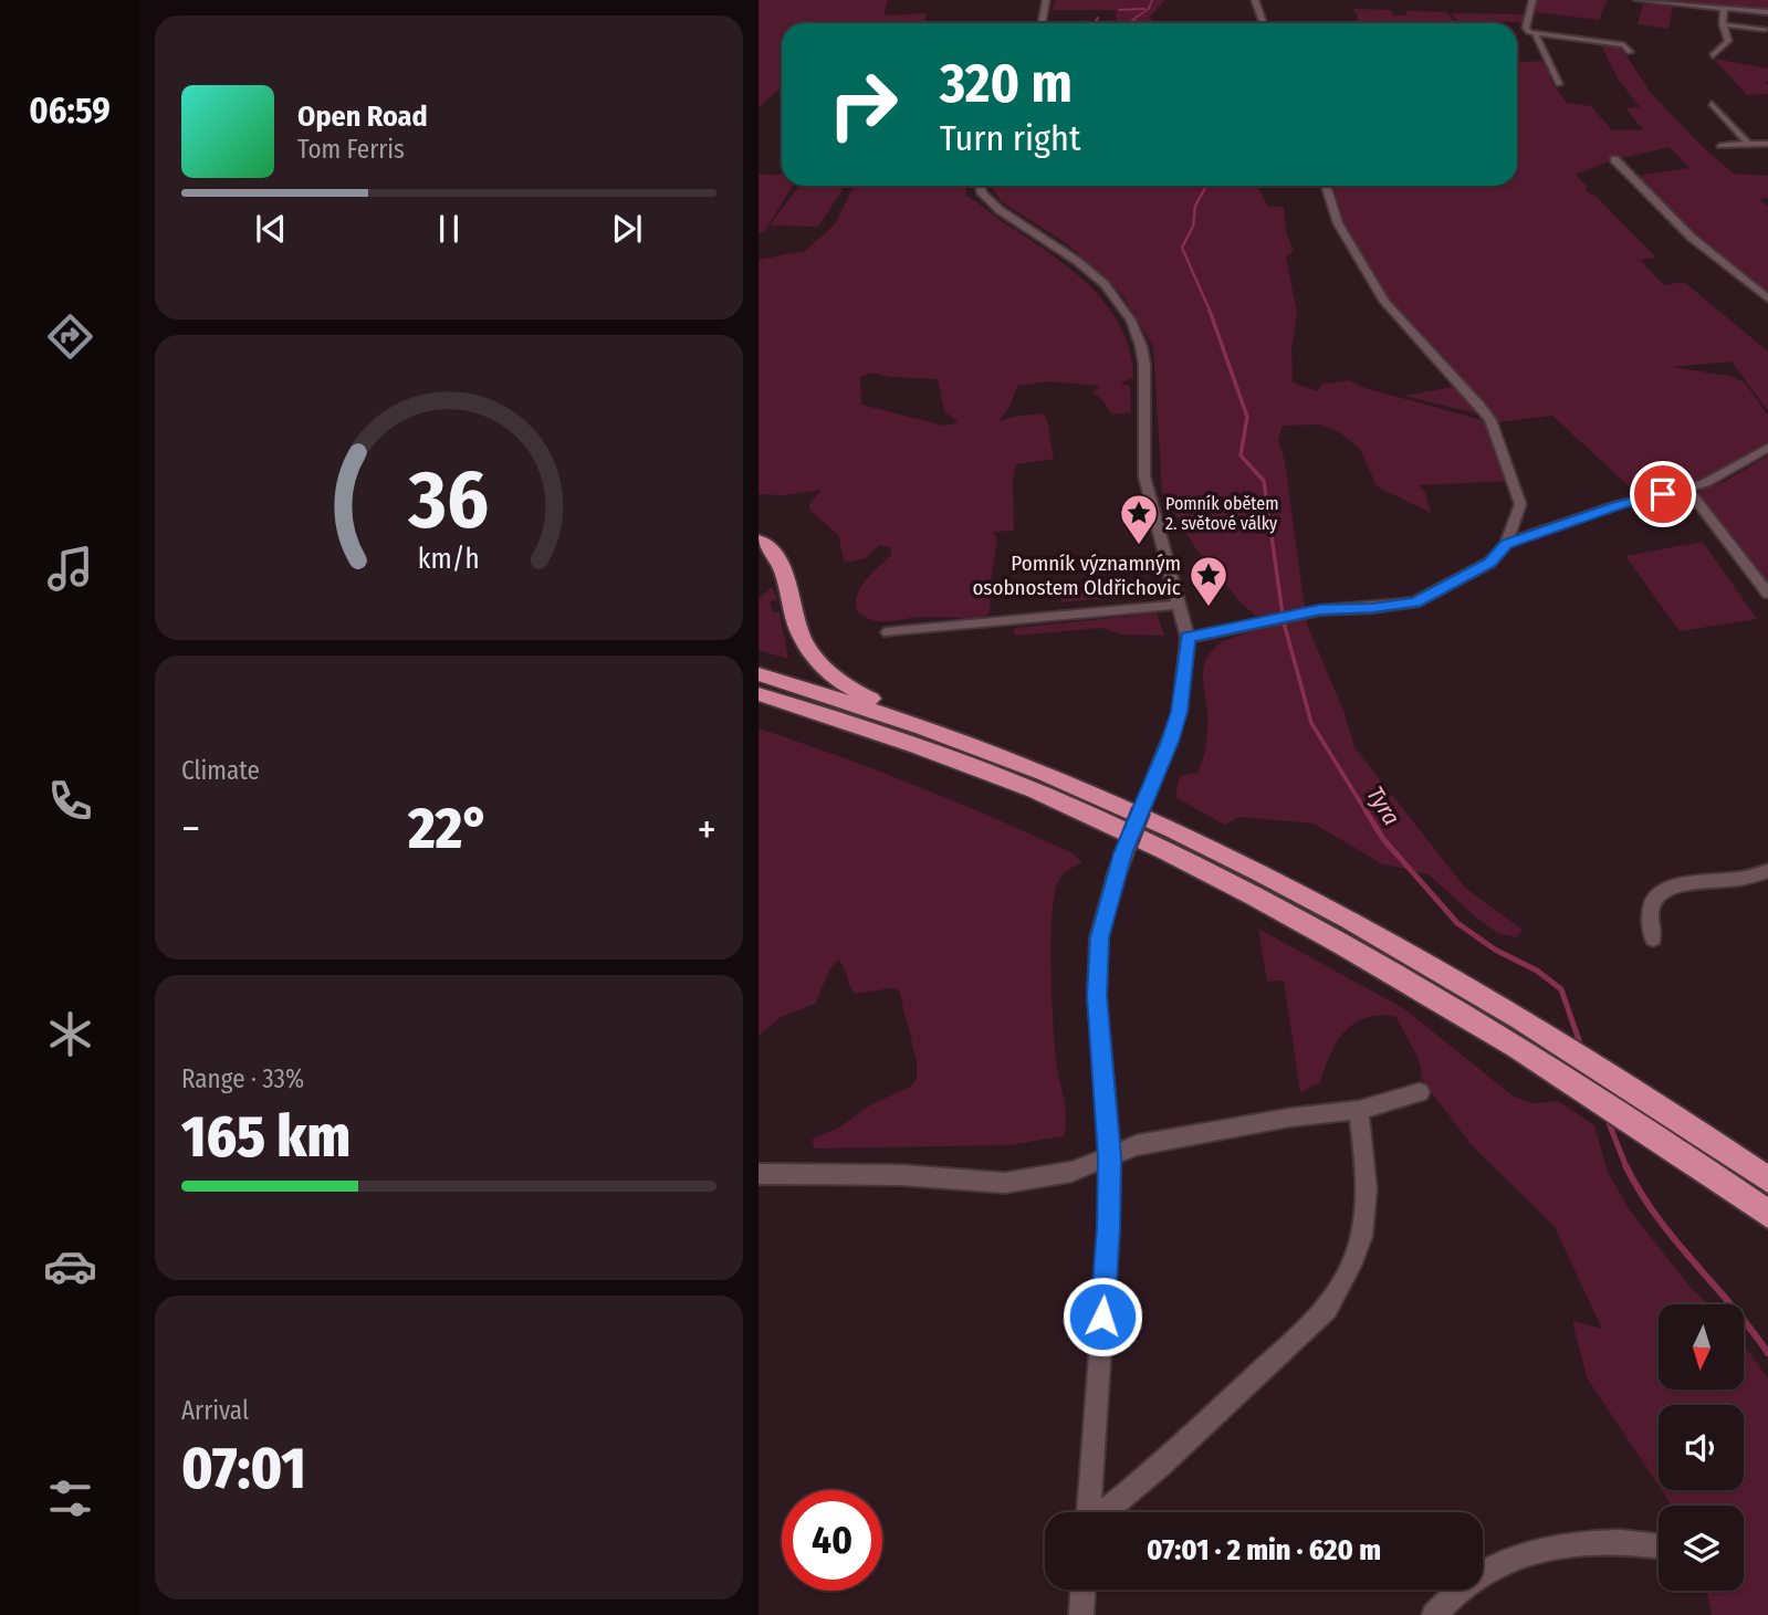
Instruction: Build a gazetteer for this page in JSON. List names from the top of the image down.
{
  "water": ["Tyra"],
  "places": {
    "place": ["Pomník obětem 2. světové války", "Pomník významným osobnostem Oldřichovic"]
  },
  "north": "bottom",
  "page": {
    "tabs": "06:59",
    "turn": ["320 m", "Turn right"],
    "song": ["Open Road", "Tom Ferris"],
    "tile": [
      "Climate",
      ["Range · 33%", "165 km"],
      ["Arrival", "07:01"]
    ],
    "heat": ["−", "22°", "+"],
    "limit": "40",
    "trip": "07:01 · 2 min · 620 m",
    "gauge": ["36", "km/h"]
  }
}
